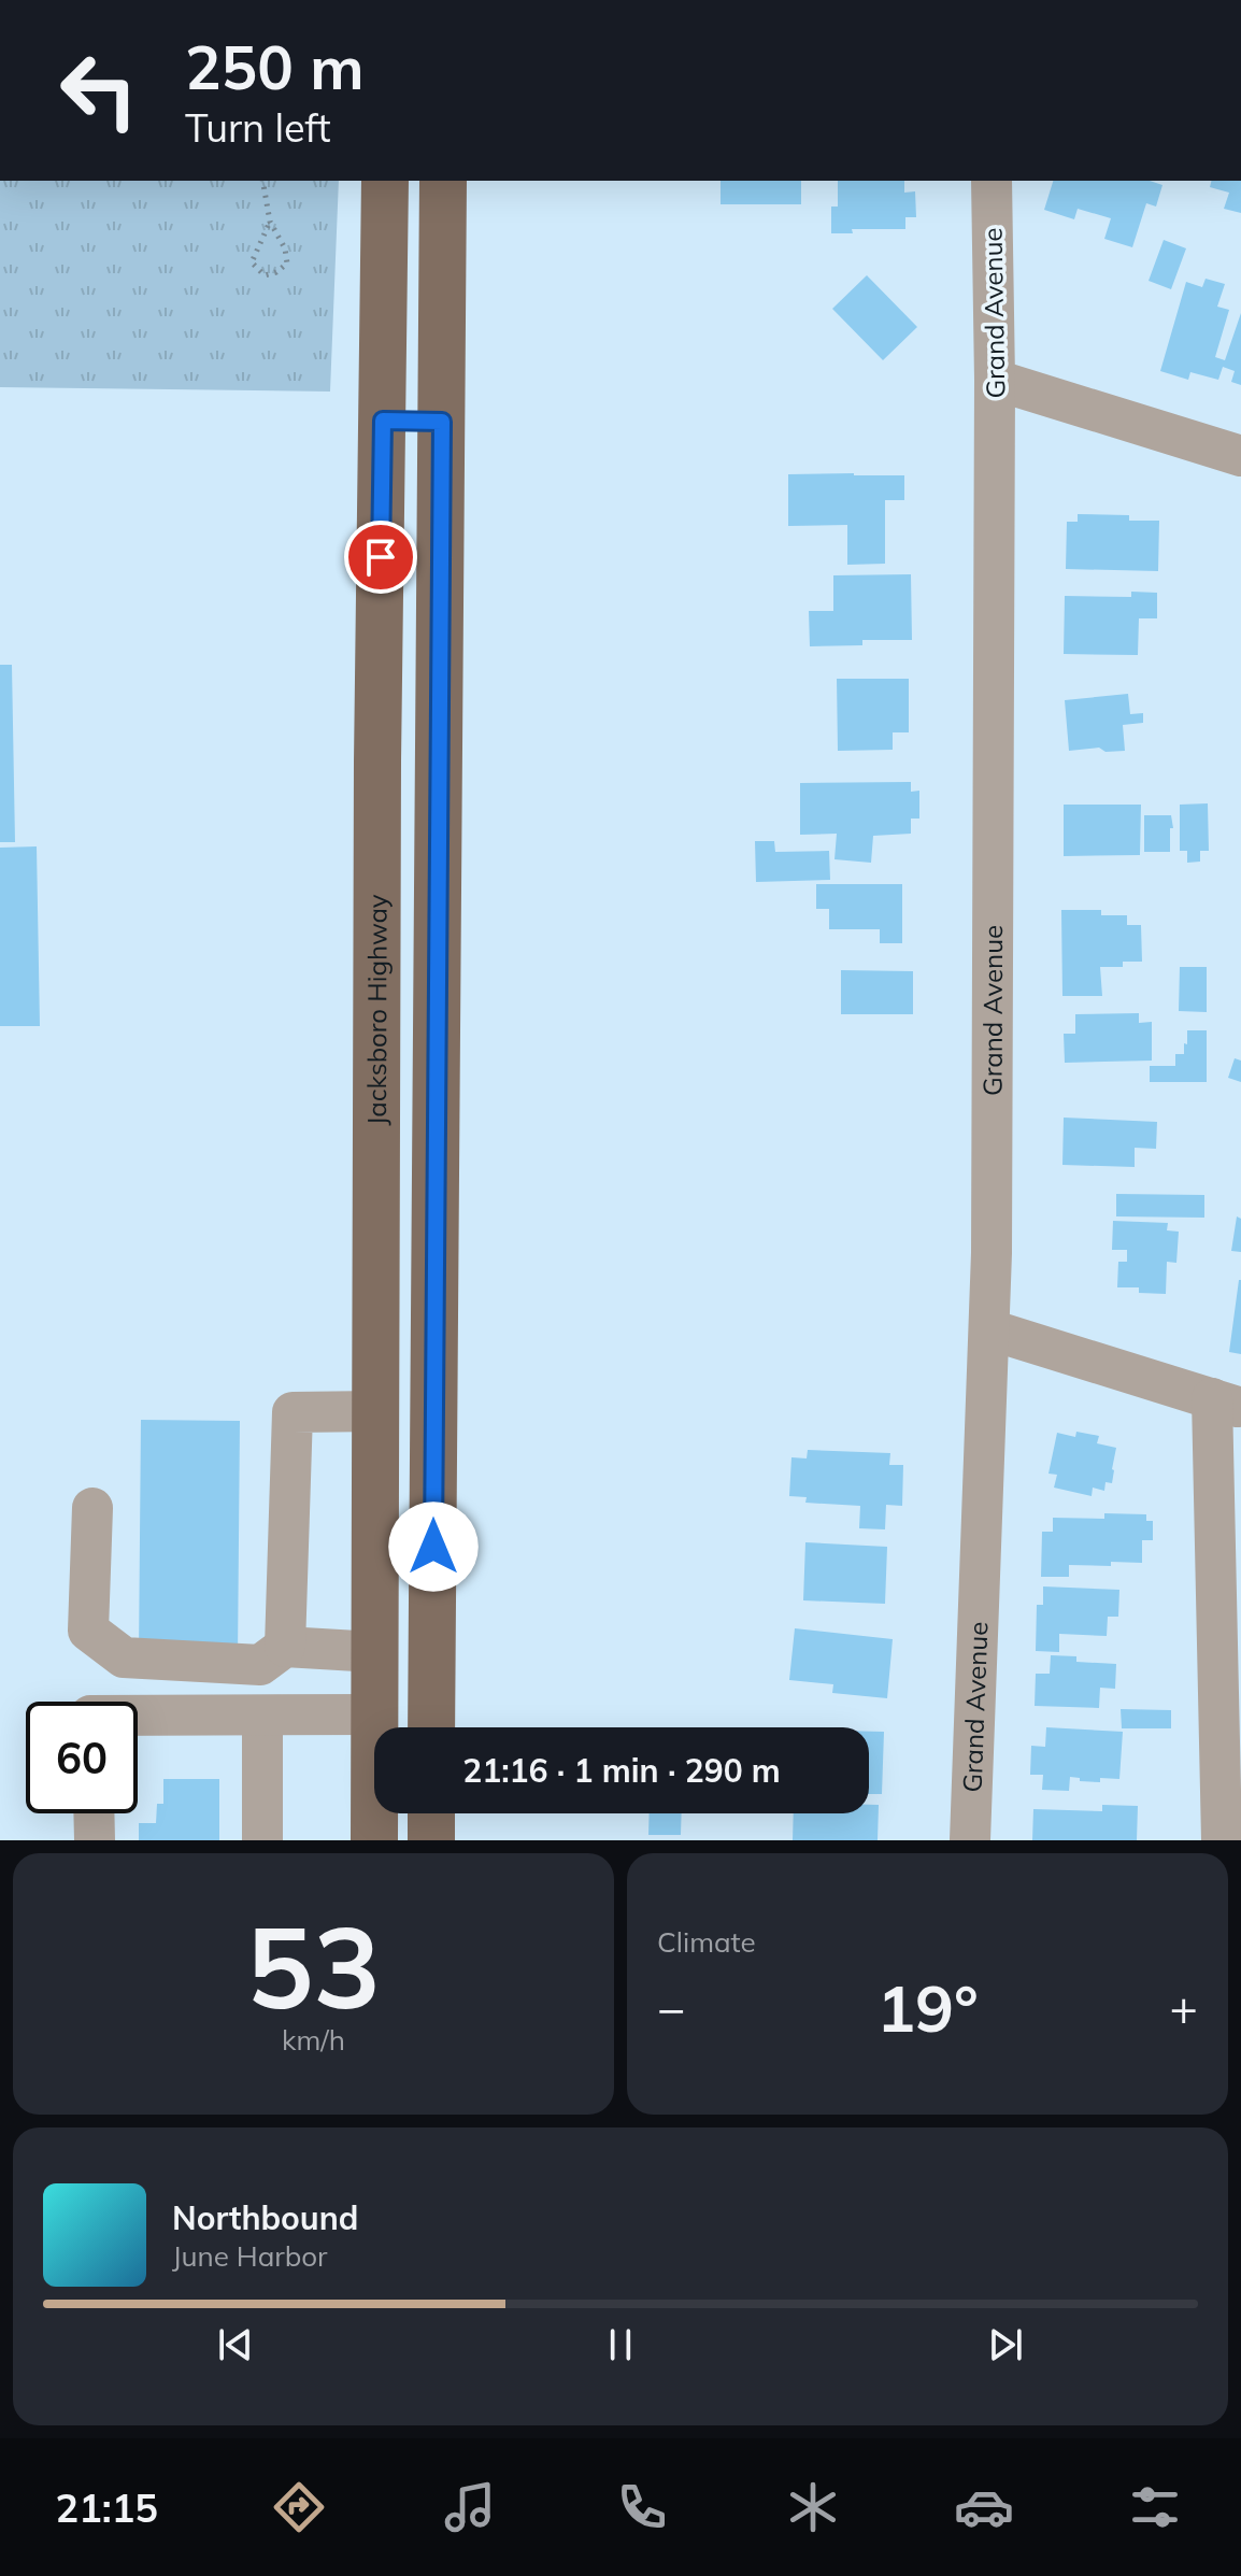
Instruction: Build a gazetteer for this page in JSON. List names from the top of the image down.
{
  "streets": {
    "main road": ["Jacksboro Highway"],
    "street": ["Grand Avenue"]
  },
  "page": {
    "turn": ["250 m", "Turn left"],
    "limit": "60",
    "trip": "21:16 · 1 min · 290 m",
    "tile": [
      ["53", "km/h"],
      "Climate"
    ],
    "heat": ["−", "19°", "+"],
    "song": ["Northbound", "June Harbor"],
    "tabs": "21:15"
  }
}
